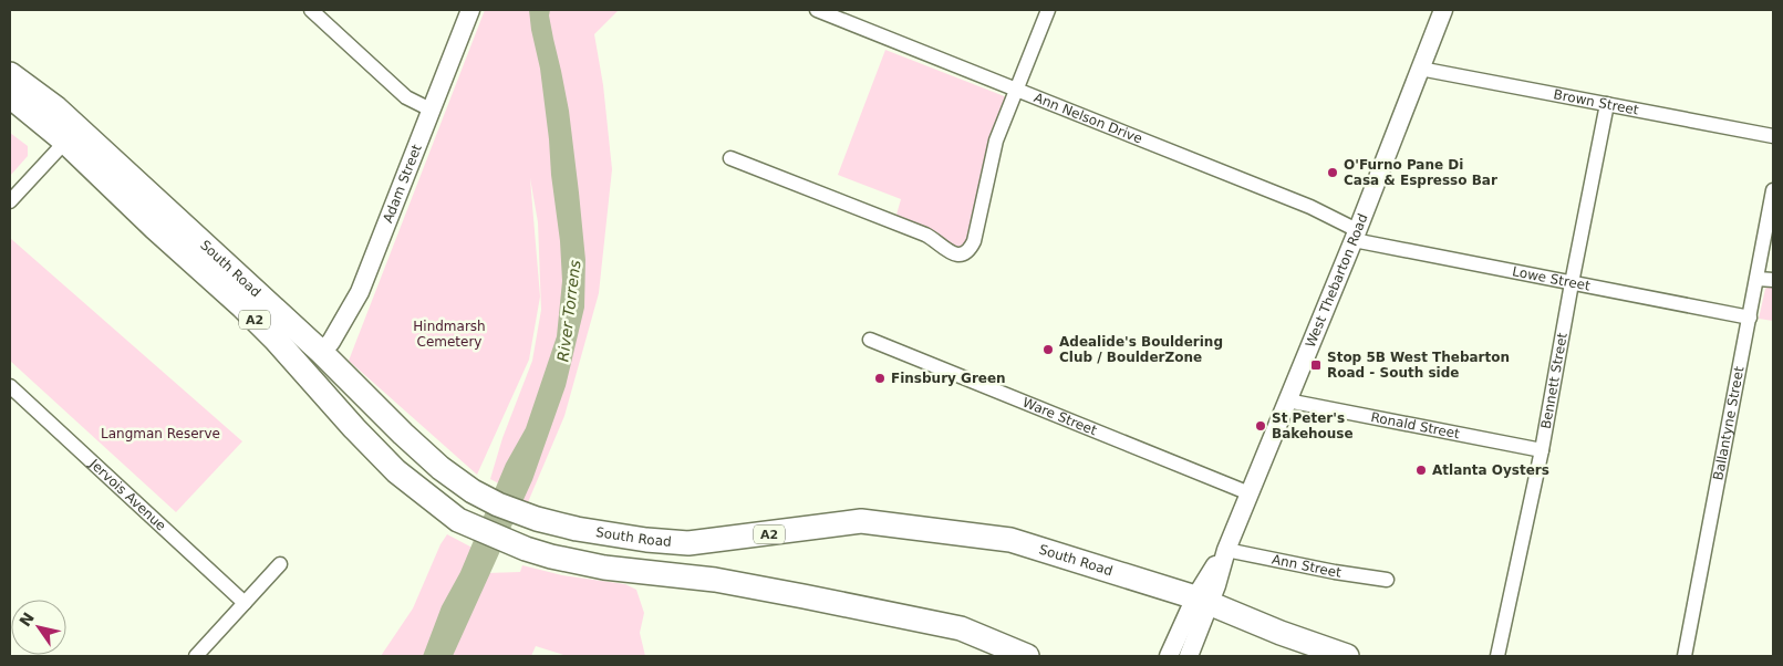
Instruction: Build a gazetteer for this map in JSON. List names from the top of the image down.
{
  "streets": {
    "highway": ["South Road", "A2"],
    "street": [
      "Brown Street",
      "Ann Nelson Drive",
      "Adam Street",
      "Lowe Street",
      "West Thebarton Road",
      "Bennett Street",
      "Ware Street",
      "Ballantyne Street",
      "Ronald Street",
      "Jervois Avenue",
      "Ann Street"
    ]
  },
  "crossings": [
    ["Brown Street", "West Thebarton Road"],
    ["Brown Street", "Bennett Street"],
    ["Ann Nelson Drive", "Lowe Street"],
    ["Ann Nelson Drive", "West Thebarton Road"],
    ["Adam Street", "South Road"],
    ["South Road", "West Thebarton Road"],
    ["Lowe Street", "West Thebarton Road"],
    ["Lowe Street", "Bennett Street"],
    ["Lowe Street", "Ballantyne Street"],
    ["West Thebarton Road", "Ware Street"],
    ["West Thebarton Road", "Ronald Street"],
    ["West Thebarton Road", "Ann Street"],
    ["Bennett Street", "Ronald Street"]
  ],
  "water": ["River Torrens"],
  "parks": ["Hindmarsh Cemetery", "Langman Reserve"],
  "places": {
    "other": [
      "O'Furno Pane Di Casa & Espresso Bar",
      "Adealide's Bouldering Club / BoulderZone",
      "Finsbury Green",
      "St Peter's Bakehouse",
      "Atlanta Oysters"
    ],
    "transit": ["Stop 5B West Thebarton Road - South side"]
  },
  "north": "top left"
}
